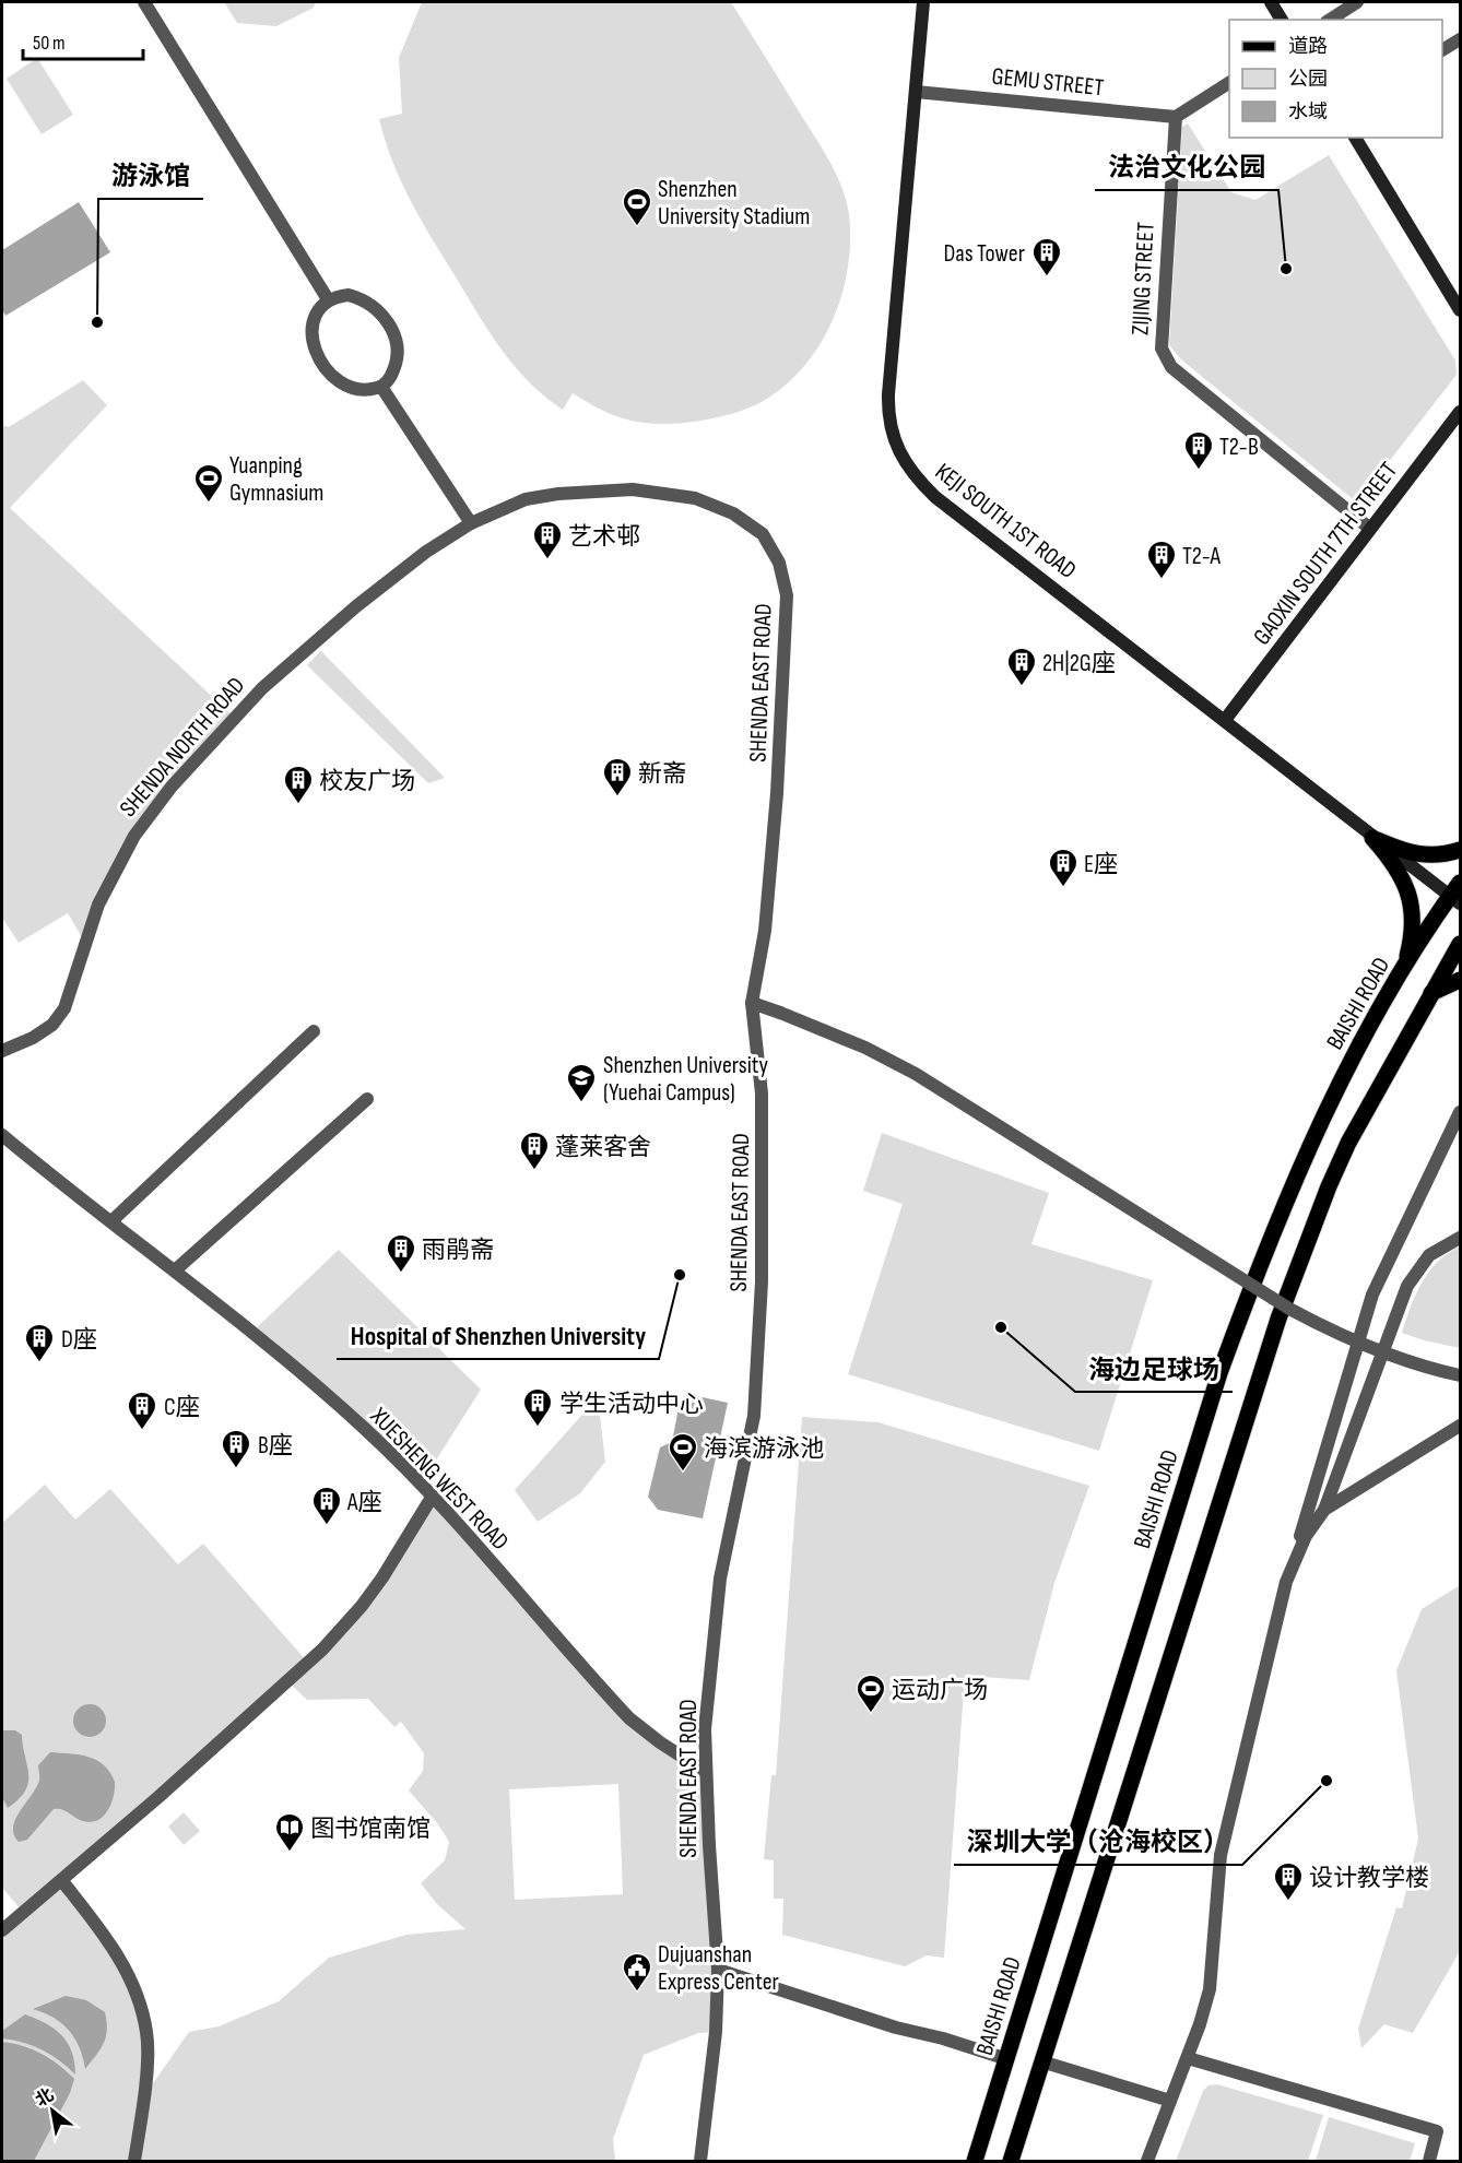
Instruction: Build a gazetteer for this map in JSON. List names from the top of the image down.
{
  "streets": {
    "main road": ["BAISHI ROAD"],
    "street": [
      "GEMU STREET",
      "ZIJING STREET",
      "KEJI SOUTH 1ST ROAD",
      "GAOXIN SOUTH 7TH STREET",
      "SHENDA EAST ROAD",
      "SHENDA NORTH ROAD",
      "XUESHENG WEST ROAD"
    ]
  },
  "crossings": [
    ["GEMU STREET", "ZIJING STREET"],
    ["GEMU STREET", "KEJI SOUTH 1ST ROAD"],
    ["ZIJING STREET", "GAOXIN SOUTH 7TH STREET"],
    ["KEJI SOUTH 1ST ROAD", "GAOXIN SOUTH 7TH STREET"],
    ["KEJI SOUTH 1ST ROAD", "BAISHI ROAD"],
    ["SHENDA EAST ROAD", "SHENDA NORTH ROAD"],
    ["SHENDA EAST ROAD", "XUESHENG WEST ROAD"]
  ],
  "places": {
    "sports": [
      "Shenzhen University Stadium",
      "Yuanping Gymnasium",
      "海滨游泳池",
      "运动广场"
    ],
    "other": [
      "法治文化公园",
      "游泳馆",
      "Hospital of Shenzhen University",
      "海边足球场",
      "深圳大学（沧海校区）"
    ],
    "building": [
      "Das Tower",
      "T2-B",
      "艺术邨",
      "T2-A",
      "2H|2G座",
      "新斋",
      "校友广场",
      "E座",
      "蓬莱客舍",
      "雨鹃斋",
      "D座",
      "学生活动中心",
      "C座",
      "B座",
      "A座",
      "设计教学楼"
    ],
    "school or university": ["Shenzhen University (Yuehai Campus)"],
    "library": ["图书馆南馆"],
    "public building": ["Dujuanshan Express Center"]
  },
  "legend": ["道路", "公园", "水域"],
  "scale_bar": "50 m",
  "north": "top left"
}
